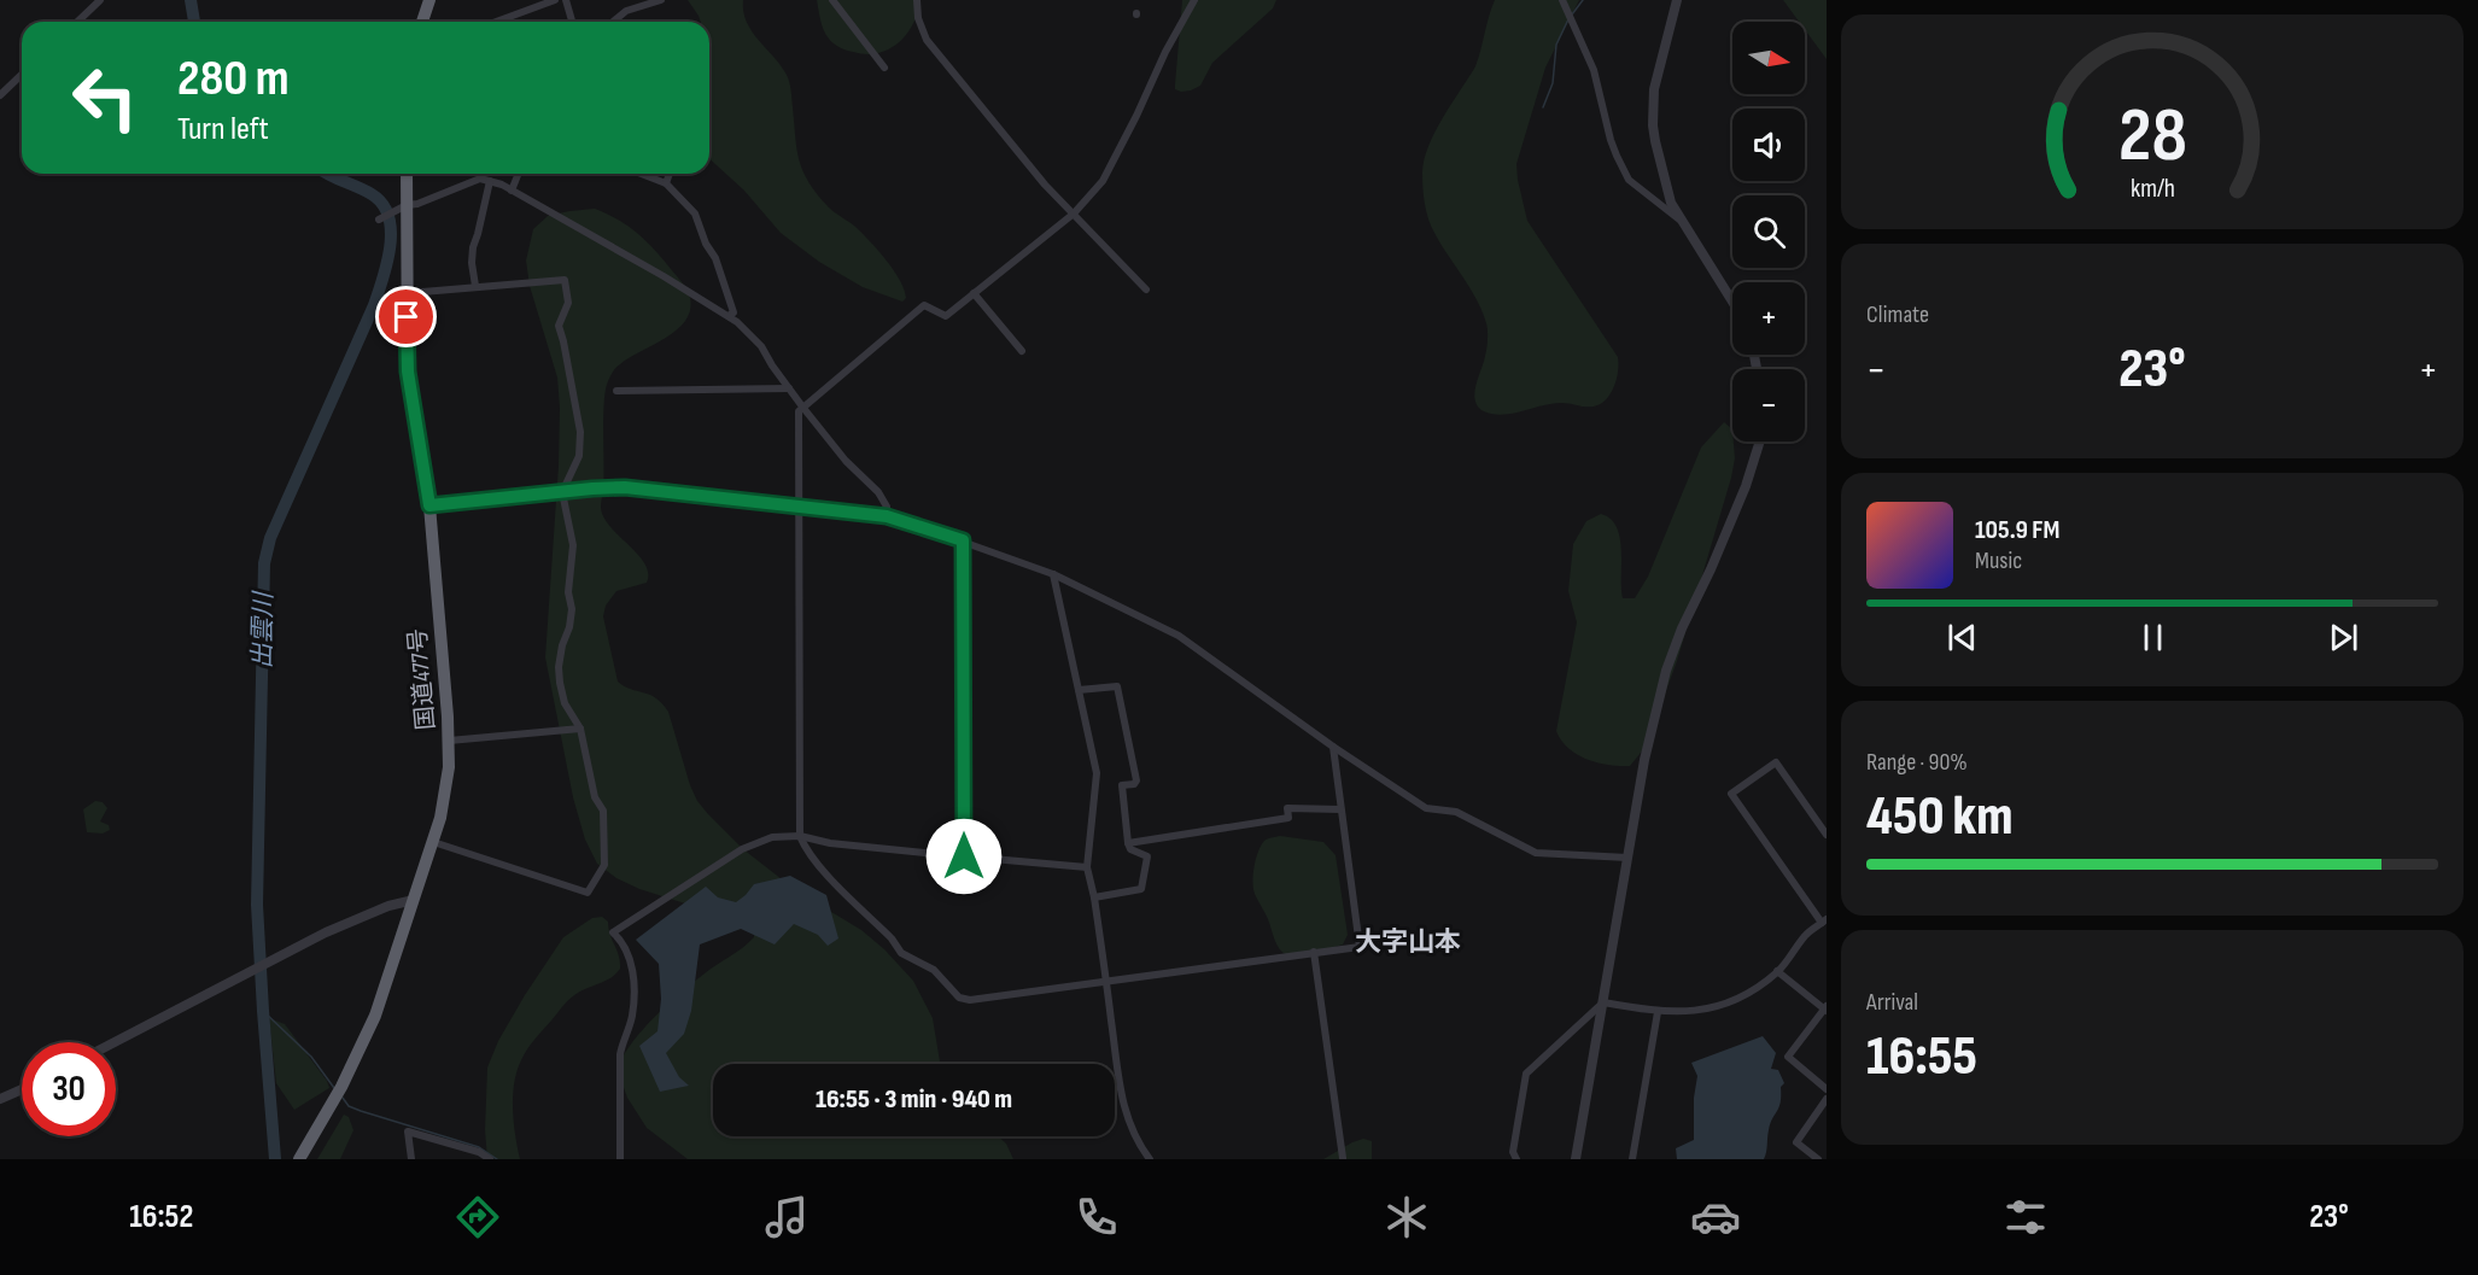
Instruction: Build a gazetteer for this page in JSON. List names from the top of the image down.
{
  "streets": {
    "highway": ["国道477号"]
  },
  "districts": ["大字山本"],
  "water": ["出雲川"],
  "north": "right",
  "page": {
    "map_buttons": ["+", "−"],
    "turn": ["280 m", "Turn left"],
    "tile": [
      "Climate",
      ["Range · 90%", "450 km"],
      ["Arrival", "16:55"]
    ],
    "heat": ["−", "23°", "+"],
    "song": ["105.9 FM", "Music"],
    "limit": "30",
    "trip": "16:55 · 3 min · 940 m",
    "tabs": ["16:52", "23°"],
    "gauge": ["28", "km/h"]
  }
}
